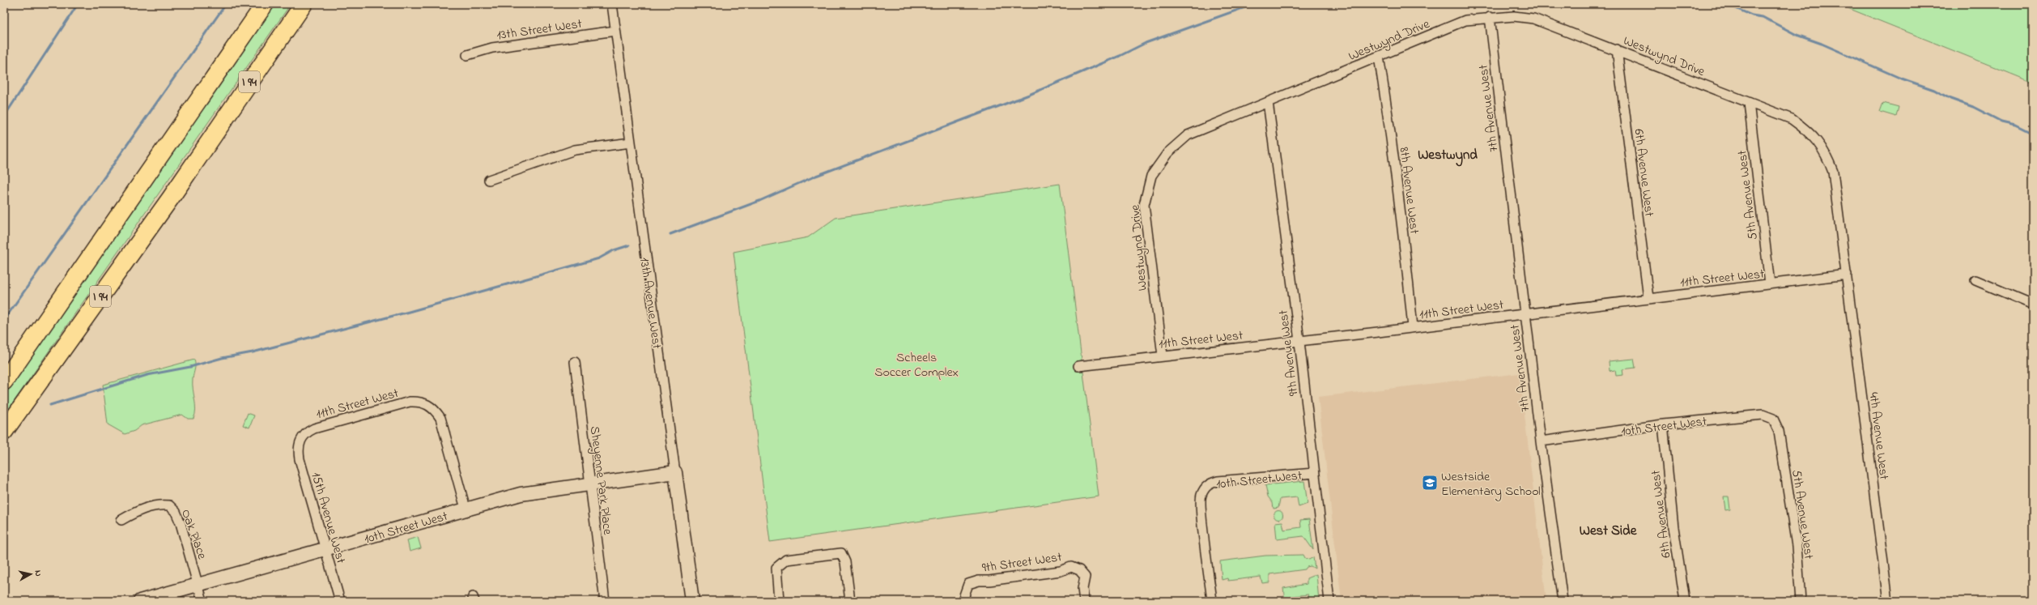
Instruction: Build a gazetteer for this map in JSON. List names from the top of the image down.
{
  "streets": {
    "highway": ["I 94"],
    "street": [
      "13th Street West",
      "Westwynd Drive",
      "7th Avenue West",
      "6th Avenue West",
      "8th Avenue West",
      "5th Avenue West",
      "11th Street West",
      "13th Avenue West",
      "9th Avenue West",
      "10th Street West",
      "4th Avenue West",
      "Sheyenne Park Place",
      "15th Avenue West",
      "Oak Place",
      "9th Street West"
    ]
  },
  "crossings": [
    ["13th Street West", "13th Avenue West"],
    ["Westwynd Drive", "7th Avenue West"],
    ["Westwynd Drive", "6th Avenue West"],
    ["Westwynd Drive", "8th Avenue West"],
    ["Westwynd Drive", "5th Avenue West"],
    ["Westwynd Drive", "11th Street West"],
    ["Westwynd Drive", "9th Avenue West"],
    ["Westwynd Drive", "4th Avenue West"],
    ["7th Avenue West", "11th Street West"],
    ["7th Avenue West", "10th Street West"],
    ["6th Avenue West", "11th Street West"],
    ["6th Avenue West", "10th Street West"],
    ["8th Avenue West", "11th Street West"],
    ["5th Avenue West", "11th Street West"],
    ["5th Avenue West", "10th Street West"],
    ["11th Street West", "9th Avenue West"],
    ["11th Street West", "10th Street West"],
    ["11th Street West", "4th Avenue West"],
    ["11th Street West", "15th Avenue West"],
    ["13th Avenue West", "10th Street West"],
    ["9th Avenue West", "10th Street West"],
    ["10th Street West", "Sheyenne Park Place"],
    ["10th Street West", "15th Avenue West"],
    ["10th Street West", "Oak Place"]
  ],
  "districts": ["Westwynd", "West Side"],
  "parks": ["Scheels Soccer Complex"],
  "places": {
    "school or university": ["Westside Elementary School"]
  },
  "north": "right"
}
